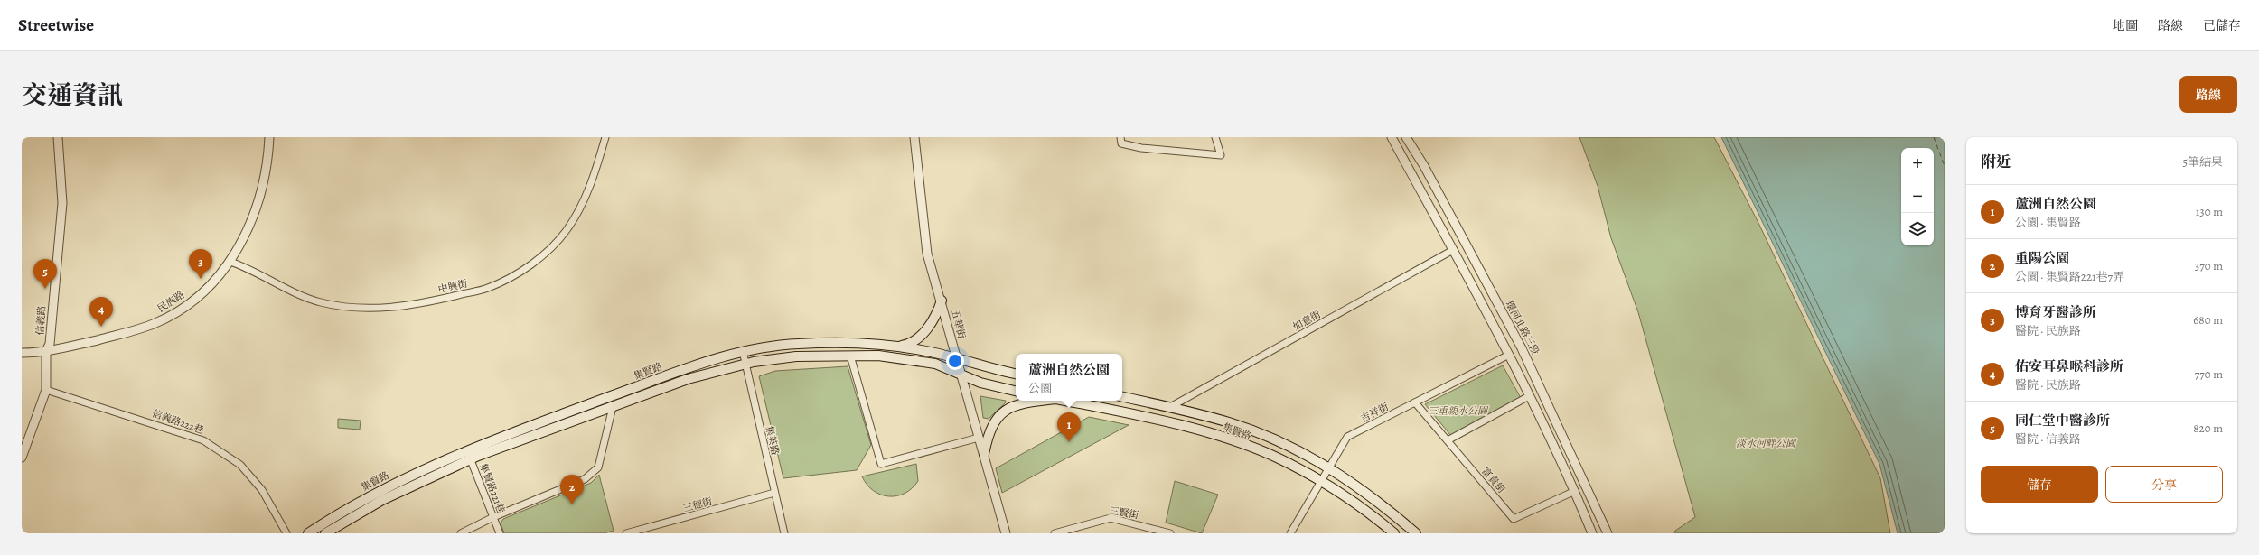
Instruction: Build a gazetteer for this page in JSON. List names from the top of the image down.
{
  "streets": {
    "main road": ["集賢路"],
    "street": [
      "中興街",
      "民族路",
      "信義路",
      "如意街",
      "五華街",
      "環河北路三段",
      "吉祥街",
      "信義路222巷",
      "集英路",
      "富貴街",
      "集賢路221巷",
      "三德街",
      "三賢街"
    ]
  },
  "crossings": [
    ["中興街", "民族路"],
    ["民族路", "信義路"],
    ["信義路", "信義路222巷"],
    ["如意街", "集賢路"],
    ["五華街", "集賢路"],
    ["集賢路", "吉祥街"],
    ["集賢路", "集英路"],
    ["集賢路", "集賢路221巷"],
    ["吉祥街", "富貴街"],
    ["集英路", "三德街"]
  ],
  "parks": ["三重親水公園", "淡水河畔公園"],
  "page": {
    "header": "Streetwise",
    "nav": ["地圖", "路線", "已儲存"],
    "title": "交通資訊",
    "buttons": [
      "路線",
      ["儲存", "分享"]
    ],
    "heading": ["附近", "5筆結果"],
    "map_buttons": ["+", "−"],
    "list": [
      {
        "mark": "1",
        "name": "蘆洲自然公園",
        "note": "公園 · 集賢路",
        "value": "130 m"
      },
      {
        "mark": "2",
        "name": "重陽公園",
        "note": "公園 · 集賢路221巷7弄",
        "value": "370 m"
      },
      {
        "mark": "3",
        "name": "博育牙醫診所",
        "note": "醫院 · 民族路",
        "value": "680 m"
      },
      {
        "mark": "4",
        "name": "佑安耳鼻喉科診所",
        "note": "醫院 · 民族路",
        "value": "770 m"
      },
      {
        "mark": "5",
        "name": "同仁堂中醫診所",
        "note": "醫院 · 信義路",
        "value": "820 m"
      }
    ],
    "pins": [
      "3",
      "5",
      "4",
      "1",
      "2"
    ],
    "popup": ["蘆洲自然公園", "公園"]
  }
}
